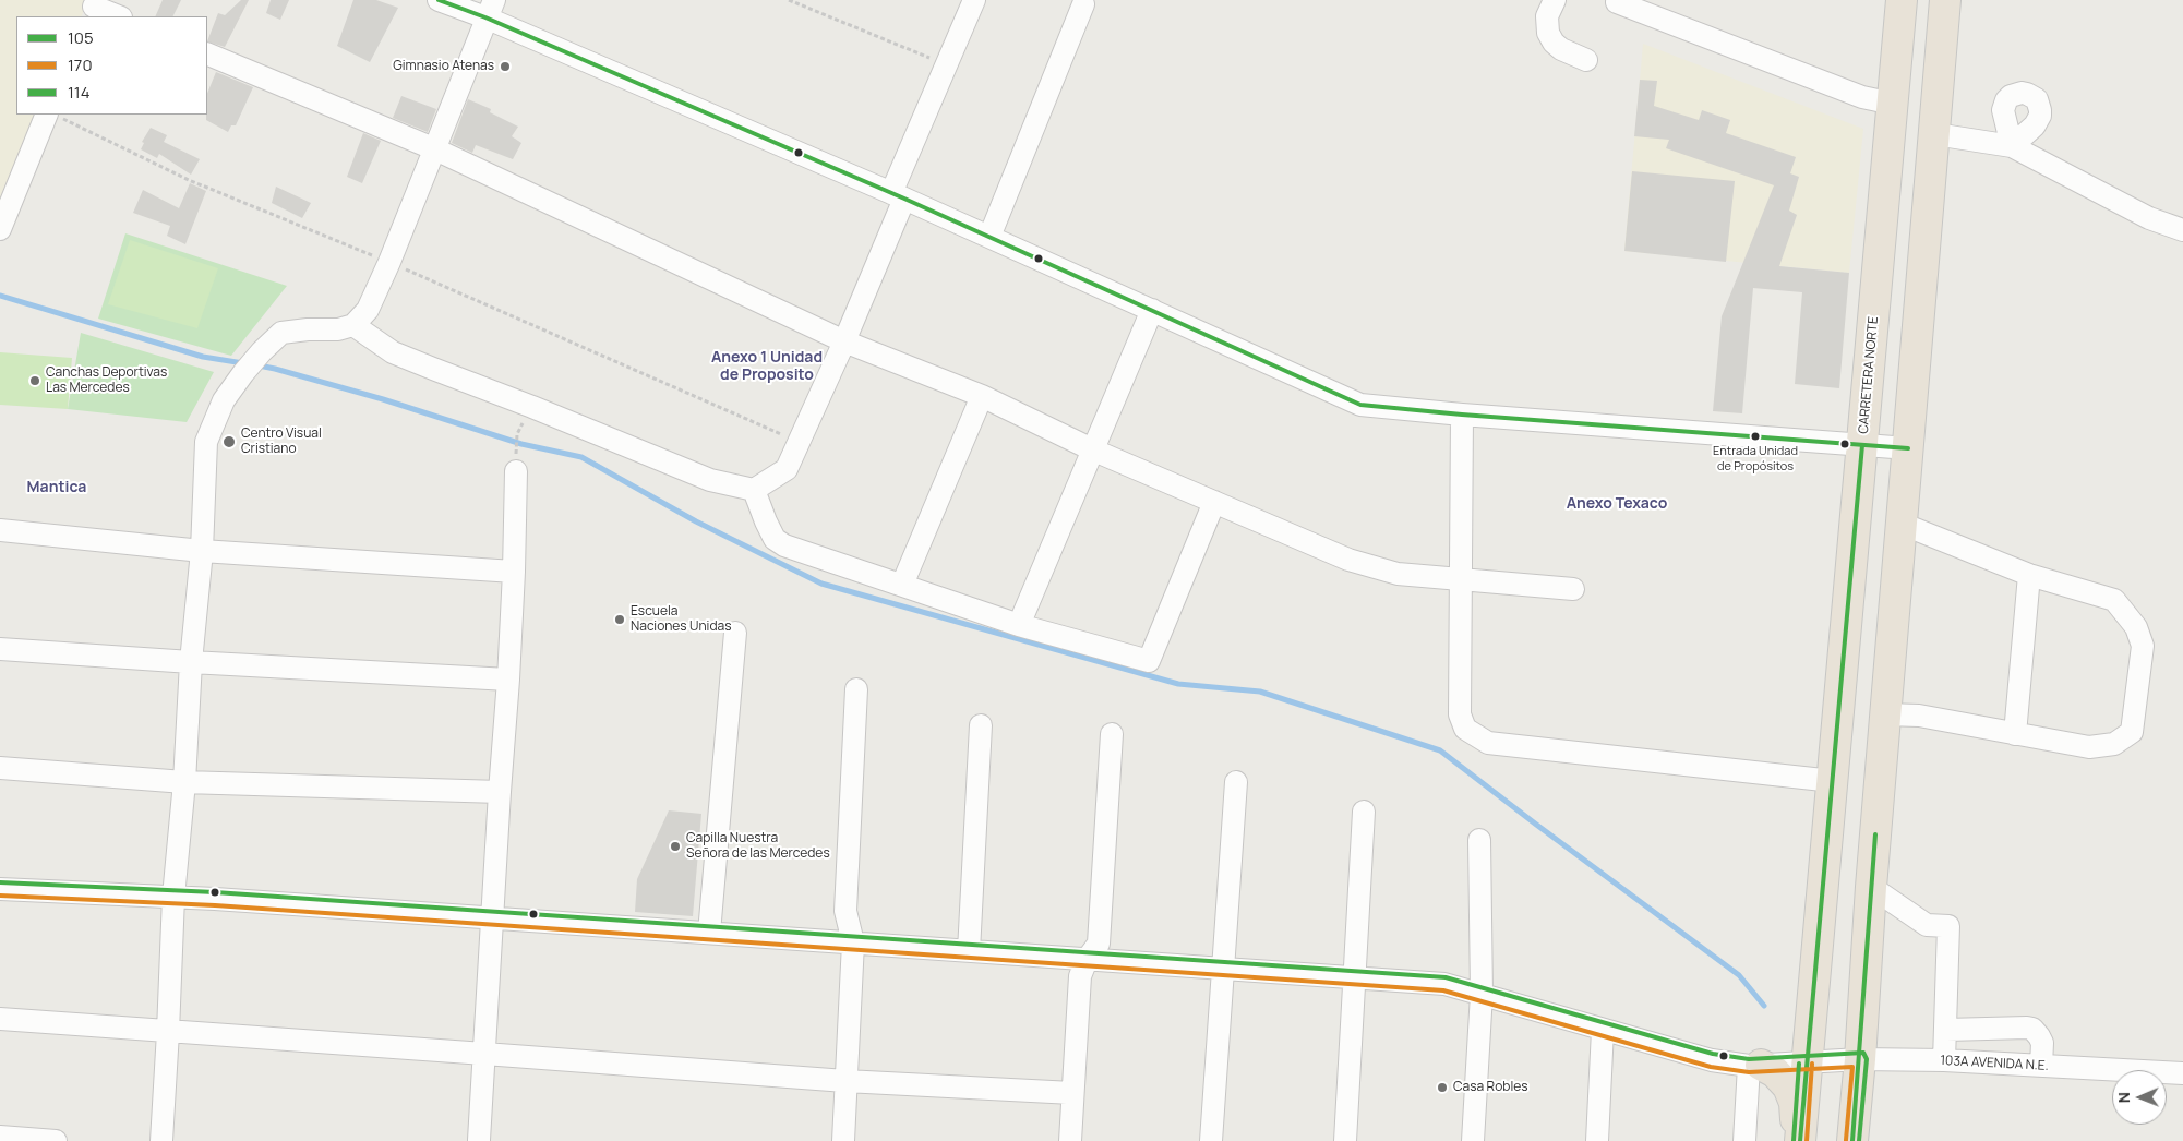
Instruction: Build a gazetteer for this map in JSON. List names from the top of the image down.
{
  "streets": {
    "highway": ["CARRETERA NORTE"],
    "street": ["103A AVENIDA N.E."]
  },
  "crossings": [
    ["CARRETERA NORTE", "103A AVENIDA N.E."]
  ],
  "districts": ["Anexo 1 Unidad de Proposito", "Mantica", "Anexo Texaco"],
  "places": [
    "Gimnasio Atenas",
    "Canchas Deportivas Las Mercedes",
    "Entrada Unidad de Propósitos",
    "Centro Visual Cristiano",
    "Escuela Naciones Unidas",
    "Capilla Nuestra Señora de las Mercedes",
    "Casa Robles"
  ],
  "lines": ["transit line 105", "transit line 114", "transit line 170"],
  "legend": ["105", "170", "114"],
  "north": "left"
}
